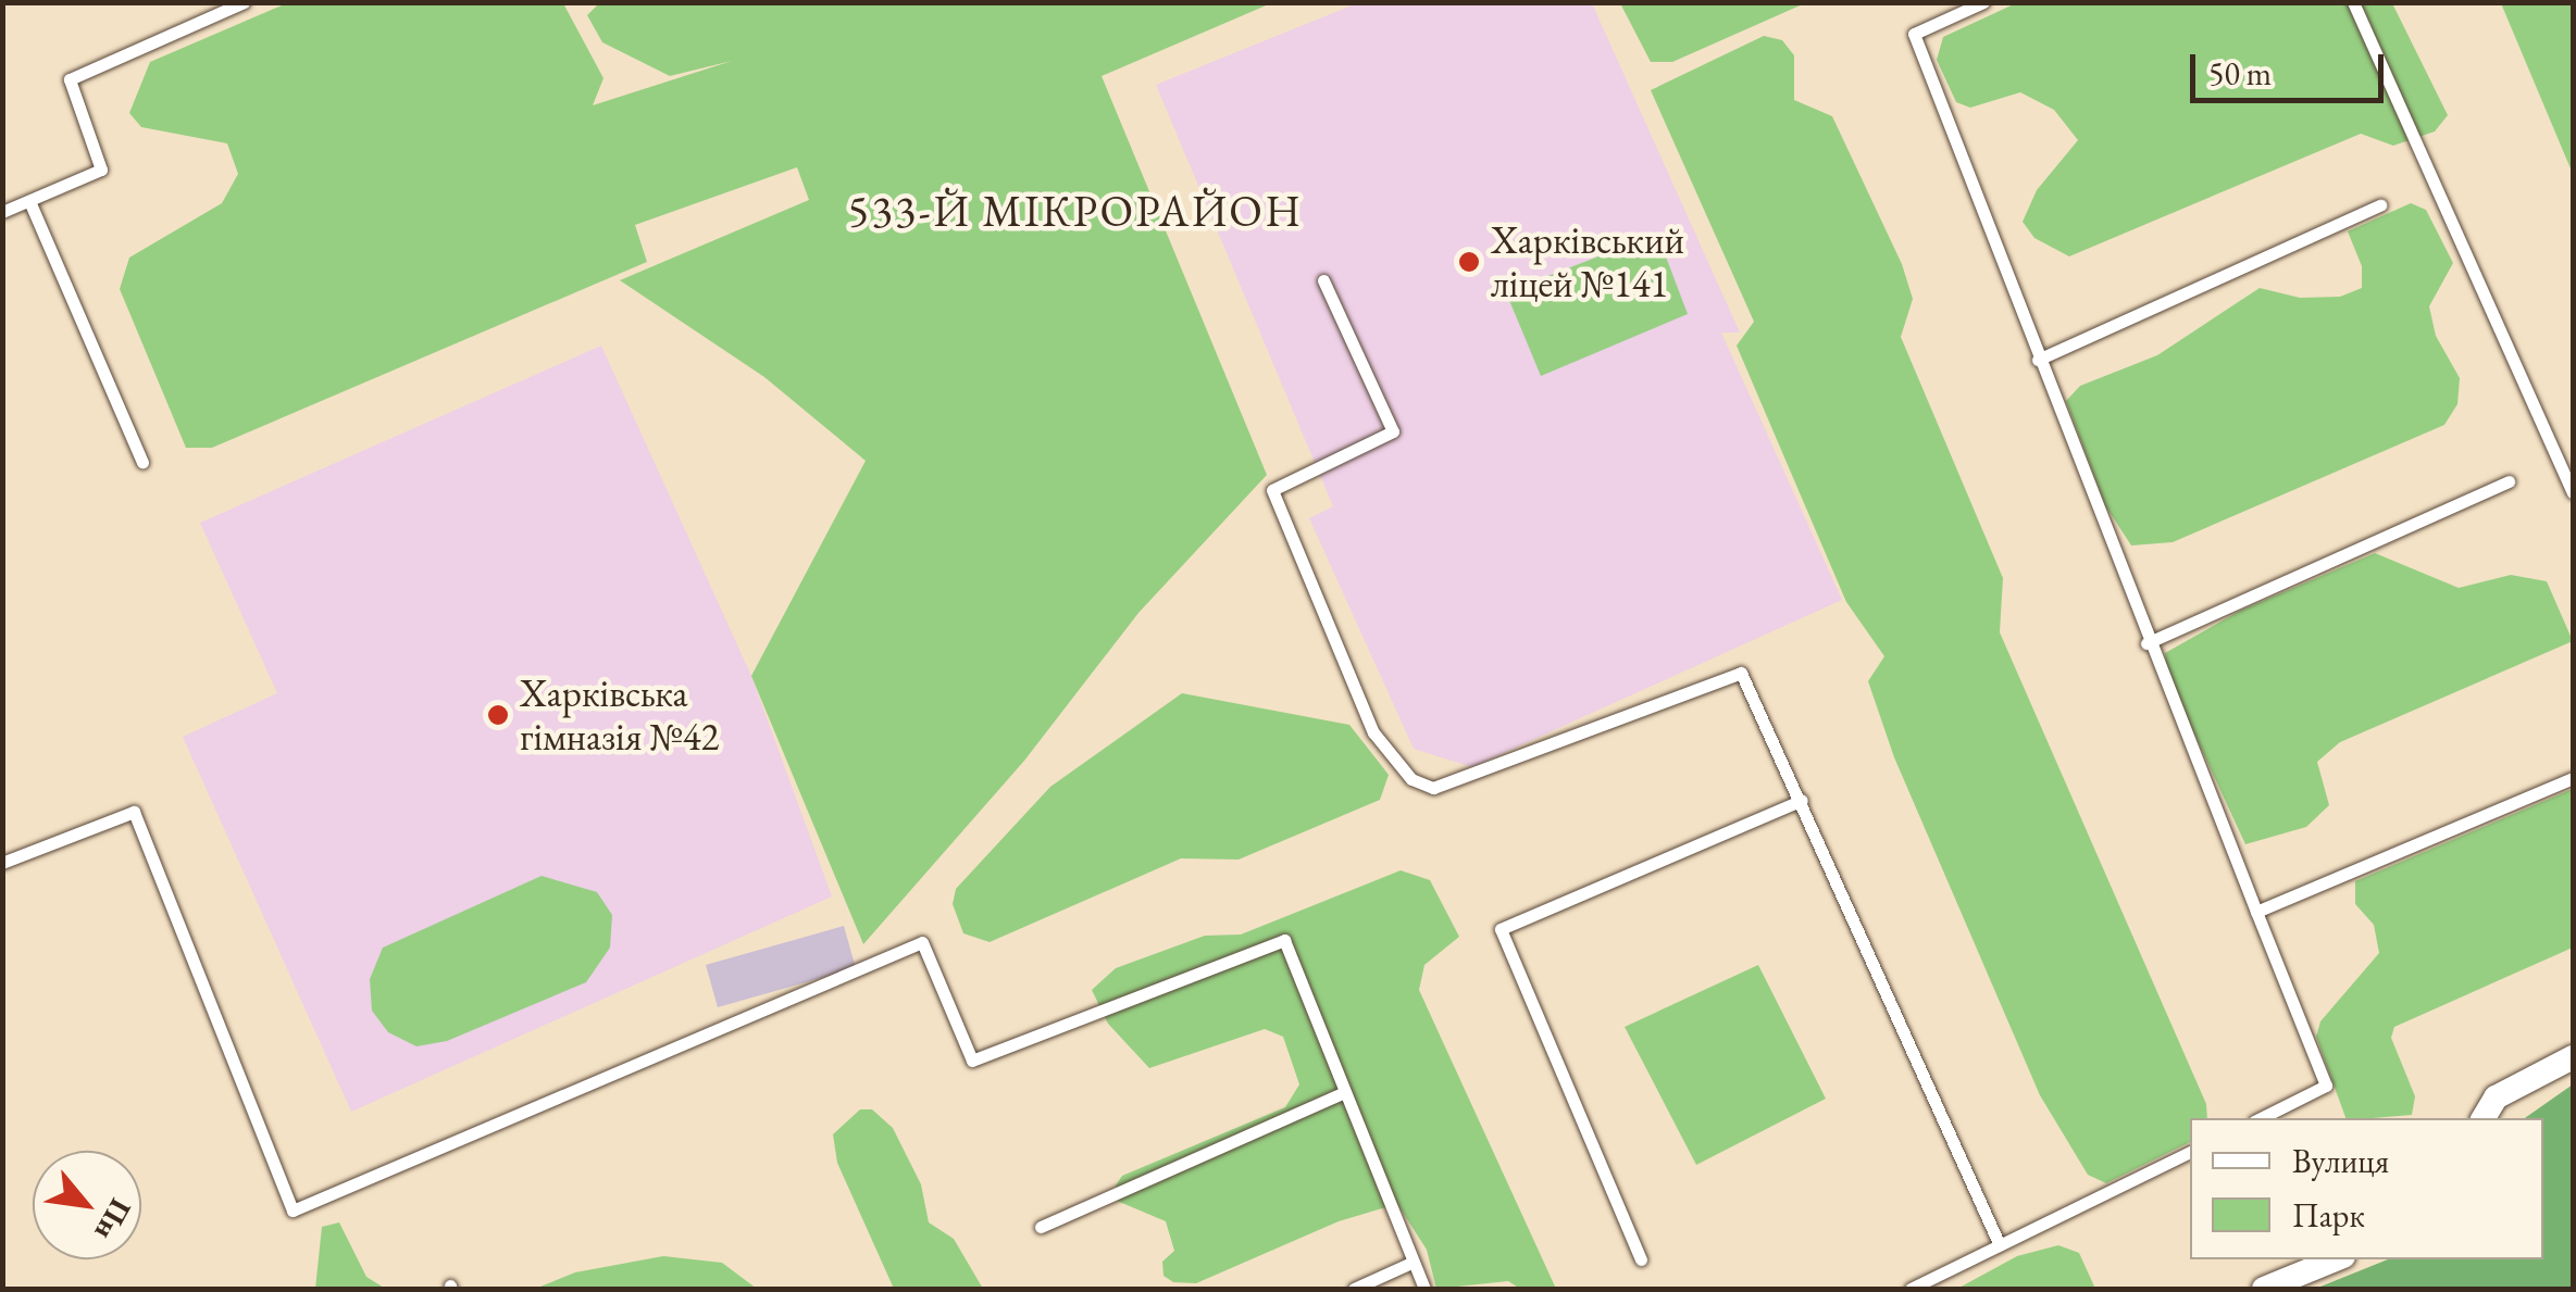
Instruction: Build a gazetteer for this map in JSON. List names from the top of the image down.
{
  "districts": ["533-Й МІКРОРАЙОН"],
  "places": ["Харківський ліцей №141", "Харківська гімназія №42"],
  "legend": ["Вулиця", "Парк"],
  "scale_bar": "50 m",
  "north": "bottom right"
}
